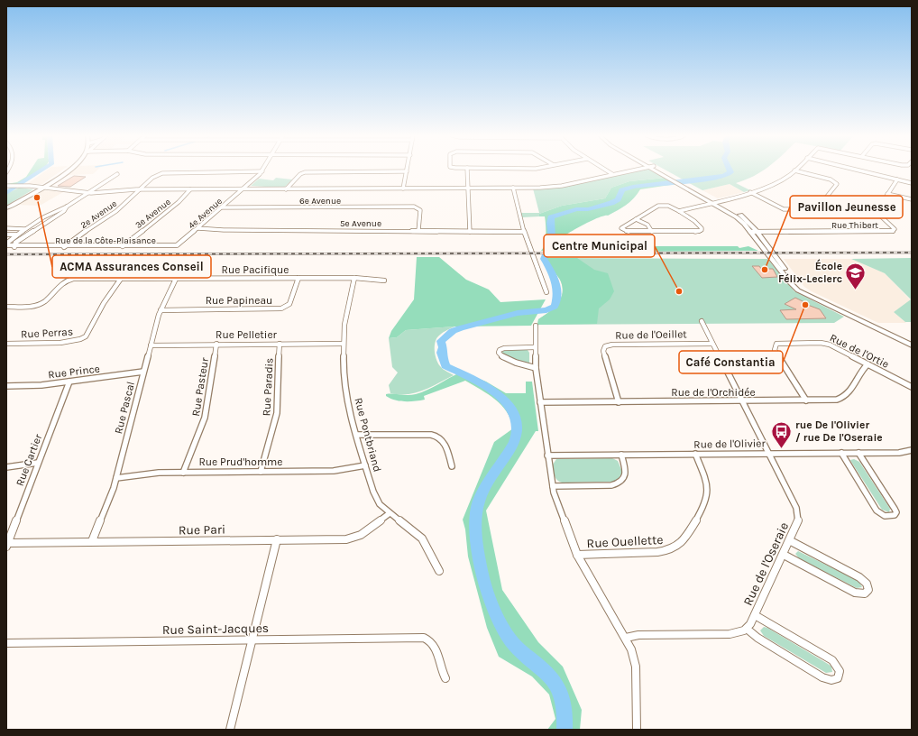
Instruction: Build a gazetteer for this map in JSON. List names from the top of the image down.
{
  "streets": {
    "street": [
      "6e Avenue",
      "3e Avenue",
      "4e Avenue",
      "2e Avenue",
      "5e Avenue",
      "Rue Thibert",
      "Rue de la Côte-Plaisance",
      "Rue Pacifique",
      "Rue Papineau",
      "Rue Perras",
      "Rue Pelletier",
      "Rue de l'Oeillet",
      "Rue de l'Ortie",
      "Rue Prince",
      "Rue Pasteur",
      "Rue Paradis",
      "Rue de l'Orchidée",
      "Rue Pascal",
      "Rue Pontbriand",
      "Rue de l'Olivier",
      "Rue Cartier",
      "Rue Prud'homme",
      "Rue Pari",
      "Rue Ouellette",
      "Rue de l'Oseraie",
      "Rue Saint-Jacques"
    ]
  },
  "crossings": [
    ["6e Avenue", "4e Avenue"],
    ["6e Avenue", "5e Avenue"],
    ["3e Avenue", "Rue de la Côte-Plaisance"],
    ["4e Avenue", "2e Avenue"],
    ["4e Avenue", "5e Avenue"],
    ["4e Avenue", "Rue de la Côte-Plaisance"],
    ["2e Avenue", "Rue de la Côte-Plaisance"],
    ["Rue Pacifique", "Rue Papineau"],
    ["Rue Pacifique", "Rue Perras"],
    ["Rue Pacifique", "Rue Pascal"],
    ["Rue Pacifique", "Rue Pontbriand"],
    ["Rue Papineau", "Rue Pascal"],
    ["Rue Pelletier", "Rue Pasteur"],
    ["Rue Pelletier", "Rue Paradis"],
    ["Rue Pelletier", "Rue Pascal"],
    ["Rue Pelletier", "Rue Pontbriand"],
    ["Rue de l'Oeillet", "Rue de l'Orchidée"],
    ["Rue de l'Oeillet", "Rue de l'Oseraie"],
    ["Rue de l'Ortie", "Rue de l'Orchidée"],
    ["Rue Prince", "Rue Pascal"],
    ["Rue Prince", "Rue Cartier"],
    ["Rue Pasteur", "Rue Prud'homme"],
    ["Rue Paradis", "Rue Prud'homme"],
    ["Rue de l'Orchidée", "Rue de l'Oseraie"],
    ["Rue Pascal", "Rue Prud'homme"],
    ["Rue Pascal", "Rue Pari"],
    ["Rue Pontbriand", "Rue Prud'homme"],
    ["Rue Pontbriand", "Rue Pari"],
    ["Rue de l'Olivier", "Rue Ouellette"],
    ["Rue de l'Olivier", "Rue de l'Oseraie"],
    ["Rue Cartier", "Rue Pari"]
  ],
  "places": {
    "other": [
      "ACMA Assurances Conseil",
      "Pavillon Jeunesse",
      "Centre Municipal",
      "Café Constantia"
    ],
    "school or university": ["École Félix-Leclerc"],
    "bus stop": ["rue De l'Olivier / rue De l'Oseraie"]
  }
}
